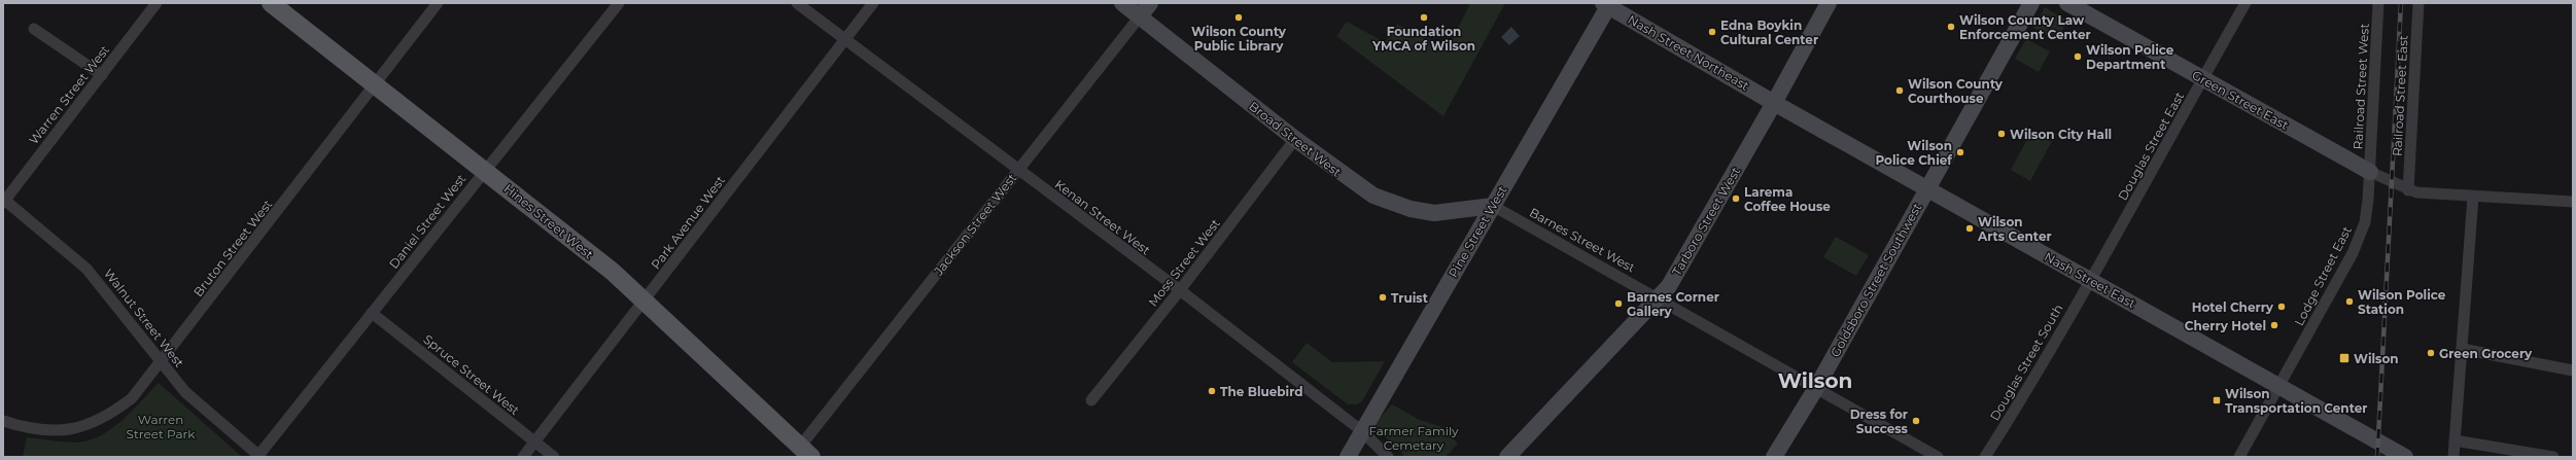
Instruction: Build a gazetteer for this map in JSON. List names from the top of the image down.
{
  "streets": {
    "main road": ["Hines Street West"],
    "street": [
      "Nash Street Northeast",
      "Railroad Street West",
      "Warren Street West",
      "Railroad Street East",
      "Green Street East",
      "Broad Street West",
      "Douglas Street East",
      "Kenan Street West",
      "Daniel Street West",
      "Tarboro Street West",
      "Park Avenue West",
      "Jackson Street West",
      "Pine Street West",
      "Barnes Street West",
      "Bruton Street West",
      "Moss Street West",
      "Lodge Street East",
      "Goldsboro Street Southwest",
      "Nash Street East",
      "Walnut Street West",
      "Douglas Street South",
      "Spruce Street West"
    ]
  },
  "crossings": [
    ["Nash Street Northeast", "Tarboro Street West"],
    ["Nash Street Northeast", "Pine Street West"],
    ["Nash Street Northeast", "Nash Street East"],
    ["Railroad Street West", "Green Street East"],
    ["Railroad Street West", "Lodge Street East"],
    ["Warren Street West", "Walnut Street West"],
    ["Green Street East", "Douglas Street East"],
    ["Green Street East", "Lodge Street East"],
    ["Broad Street West", "Jackson Street West"],
    ["Broad Street West", "Pine Street West"],
    ["Broad Street West", "Barnes Street West"],
    ["Broad Street West", "Moss Street West"],
    ["Douglas Street East", "Nash Street East"],
    ["Douglas Street East", "Douglas Street South"],
    ["Kenan Street West", "Park Avenue West"],
    ["Kenan Street West", "Jackson Street West"],
    ["Kenan Street West", "Pine Street West"],
    ["Kenan Street West", "Moss Street West"],
    ["Daniel Street West", "Hines Street West"],
    ["Daniel Street West", "Walnut Street West"],
    ["Daniel Street West", "Spruce Street West"],
    ["Hines Street West", "Park Avenue West"],
    ["Hines Street West", "Jackson Street West"],
    ["Hines Street West", "Bruton Street West"],
    ["Tarboro Street West", "Barnes Street West"],
    ["Tarboro Street West", "Nash Street East"],
    ["Park Avenue West", "Spruce Street West"],
    ["Pine Street West", "Barnes Street West"],
    ["Barnes Street West", "Goldsboro Street Southwest"],
    ["Bruton Street West", "Walnut Street West"],
    ["Lodge Street East", "Nash Street East"],
    ["Goldsboro Street Southwest", "Nash Street East"],
    ["Nash Street East", "Douglas Street South"]
  ],
  "districts": ["Wilson"],
  "parks": ["Warren Street Park", "Farmer Family Cemetary"],
  "places": {
    "other": [
      "Wilson County Public Library",
      "Foundation YMCA of Wilson",
      "Wilson County Law Enforcement Center",
      "Edna Boykin Cultural Center",
      "Wilson Police Department",
      "Wilson County Courthouse",
      "Wilson City Hall",
      "Wilson Police Chief",
      "Larema Coffee House",
      "Wilson Arts Center",
      "Truist",
      "Wilson Police Station",
      "Barnes Corner Gallery",
      "Hotel Cherry",
      "Cherry Hotel",
      "Green Grocery",
      "The Bluebird",
      "Dress for Success"
    ],
    "transit": ["Wilson", "Wilson Transportation Center"]
  }
}
